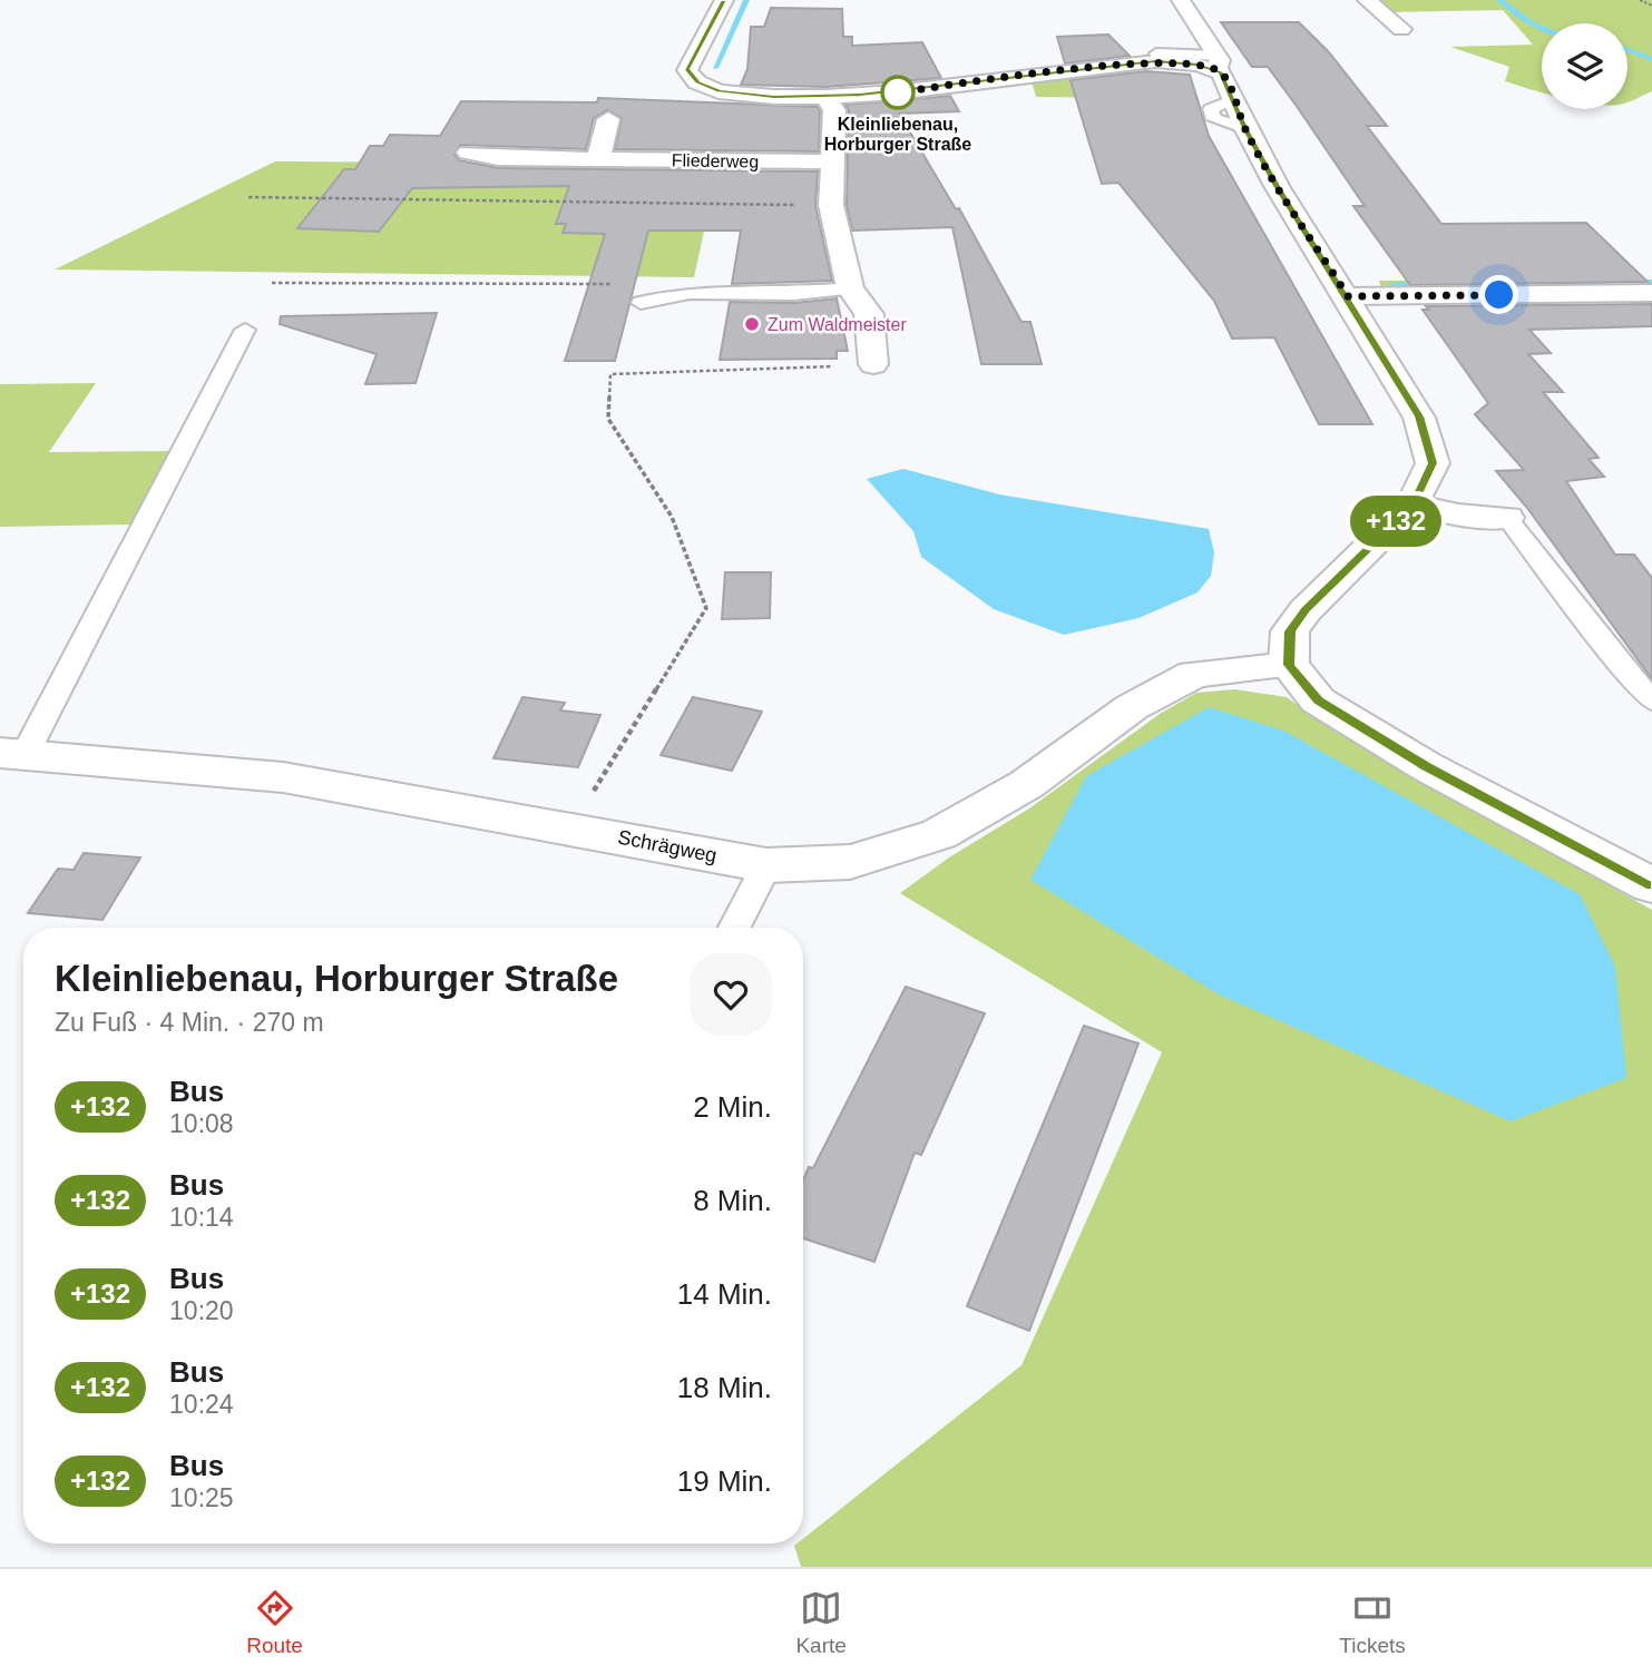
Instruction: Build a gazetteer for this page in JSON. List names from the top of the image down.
{
  "streets": {
    "street": ["Fliederweg", "Schrägweg"]
  },
  "places": ["Kleinliebenau, Horburger Straße", "Zum Waldmeister"],
  "lines": ["bus line +132"],
  "page": {
    "on_map": "+132",
    "heading": ["Kleinliebenau, Horburger Straße", "Zu Fuß · 4 Min. · 270 m"],
    "list": [
      {
        "mark": "+132",
        "name": "Bus",
        "note": "10:08",
        "value": "2 Min."
      },
      {
        "mark": "+132",
        "name": "Bus",
        "note": "10:14",
        "value": "8 Min."
      },
      {
        "mark": "+132",
        "name": "Bus",
        "note": "10:20",
        "value": "14 Min."
      },
      {
        "mark": "+132",
        "name": "Bus",
        "note": "10:24",
        "value": "18 Min."
      },
      {
        "mark": "+132",
        "name": "Bus",
        "note": "10:25",
        "value": "19 Min."
      }
    ],
    "tabs": ["Route", "Karte", "Tickets"]
  }
}
